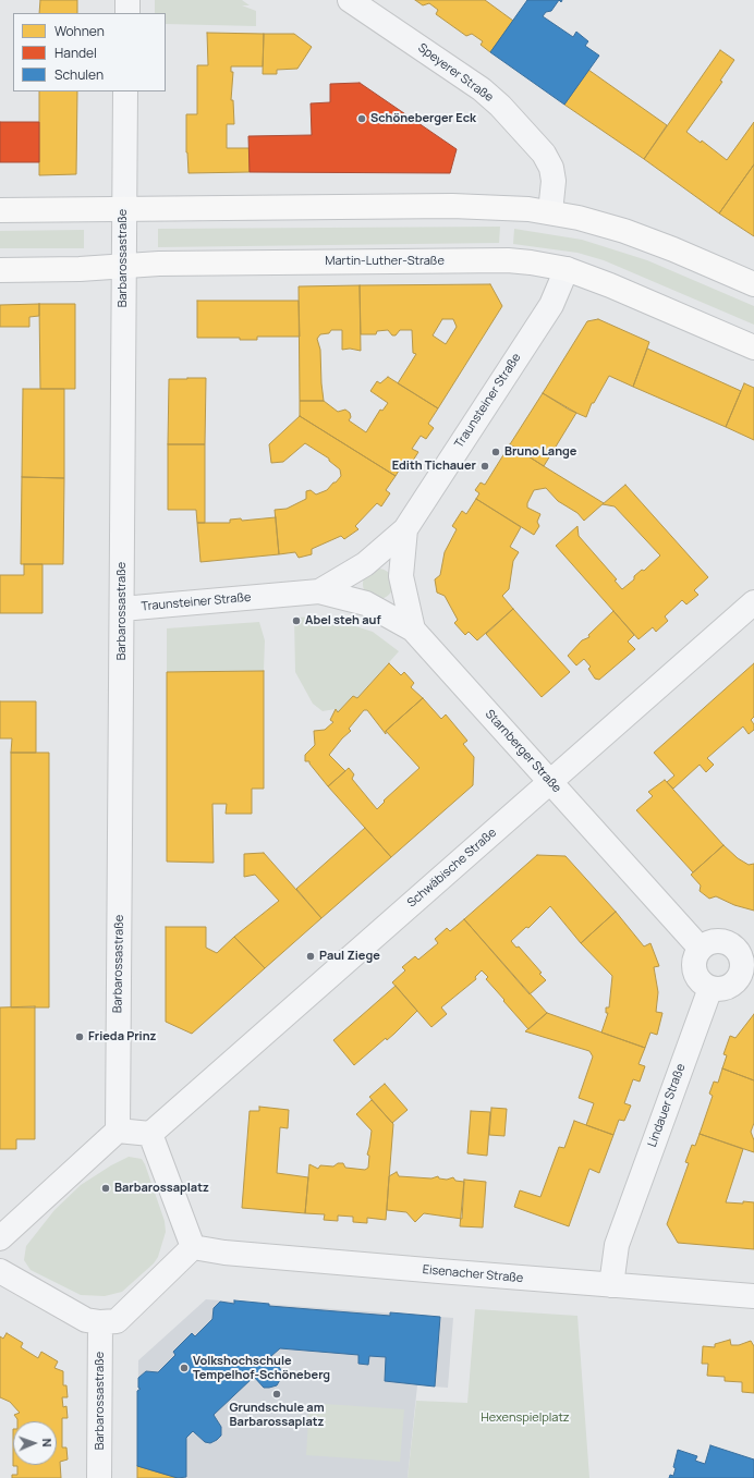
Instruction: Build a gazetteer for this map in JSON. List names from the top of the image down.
{
  "streets": {
    "main road": ["Martin-Luther-Straße"],
    "street": [
      "Speyerer Straße",
      "Barbarossastraße",
      "Traunsteiner Straße",
      "Starnberger Straße",
      "Schwäbische Straße",
      "Lindauer Straße",
      "Eisenacher Straße"
    ]
  },
  "crossings": [
    ["Barbarossastraße", "Martin-Luther-Straße"],
    ["Barbarossastraße", "Traunsteiner Straße"],
    ["Martin-Luther-Straße", "Traunsteiner Straße"],
    ["Traunsteiner Straße", "Starnberger Straße"],
    ["Starnberger Straße", "Schwäbische Straße"],
    ["Starnberger Straße", "Lindauer Straße"],
    ["Lindauer Straße", "Eisenacher Straße"]
  ],
  "parks": ["Hexenspielplatz"],
  "places": [
    "Schöneberger Eck",
    "Bruno Lange",
    "Edith Tichauer",
    "Abel steh auf",
    "Paul Ziege",
    "Frieda Prinz",
    "Barbarossaplatz",
    "Volkshochschule Tempelhof-Schöneberg",
    "Grundschule am Barbarossaplatz"
  ],
  "legend": ["Wohnen", "Handel", "Schulen"],
  "north": "right"
}
